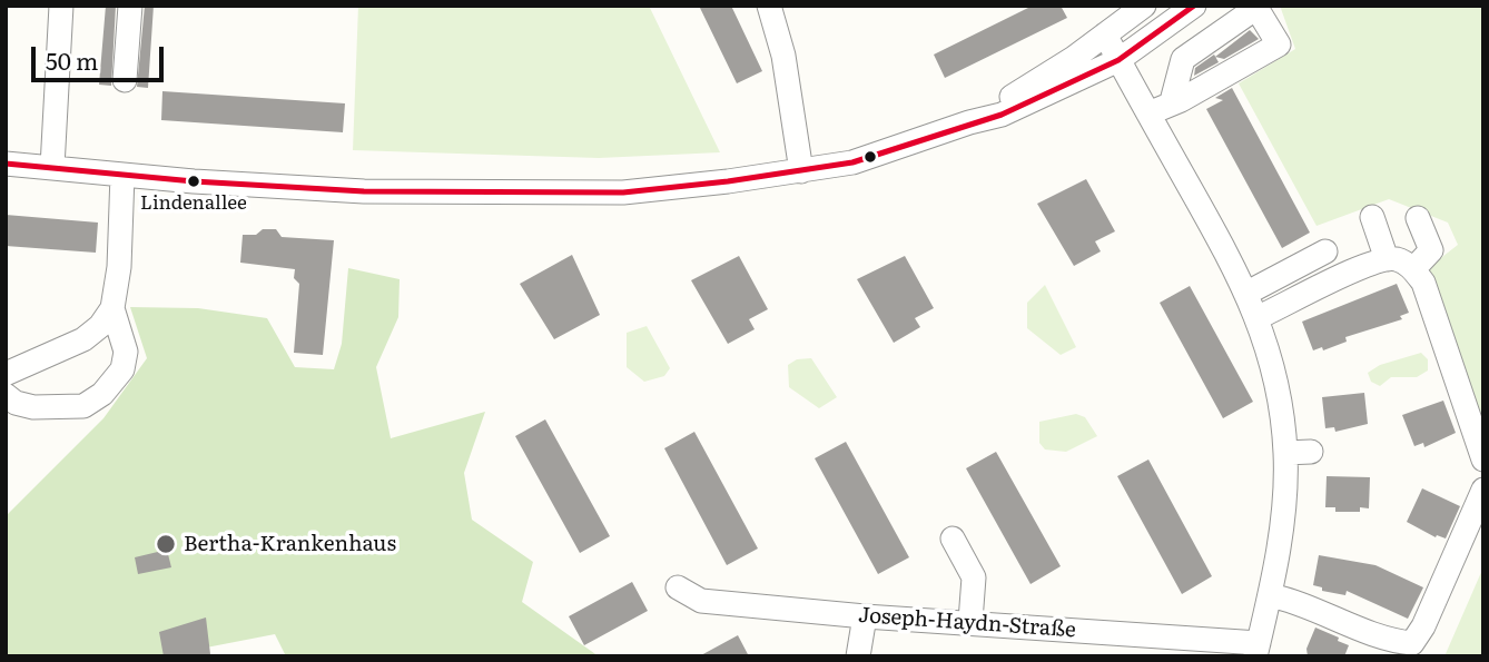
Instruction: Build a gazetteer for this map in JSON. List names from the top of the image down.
{
  "streets": {
    "street": ["Joseph-Haydn-Straße"]
  },
  "places": ["Lindenallee", "Bertha-Krankenhaus"],
  "scale_bar": "50 m"
}
